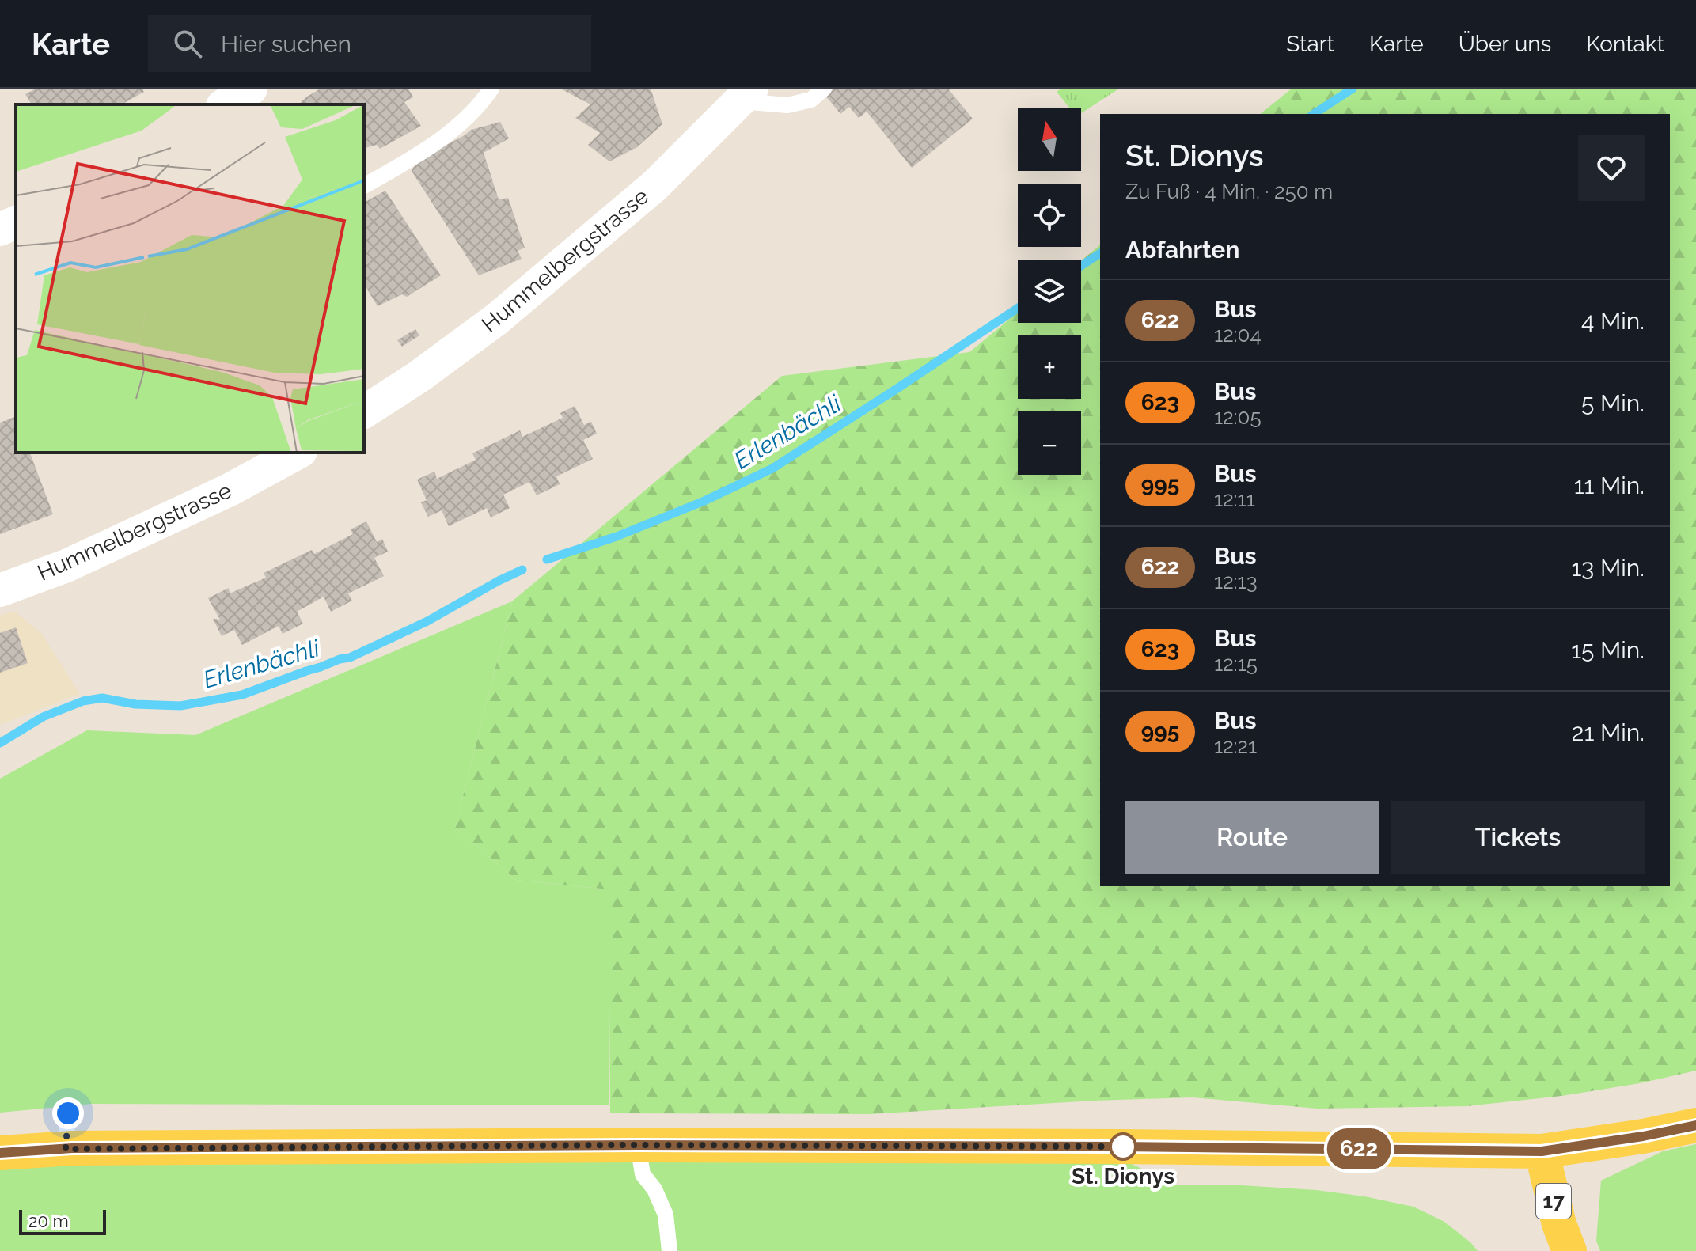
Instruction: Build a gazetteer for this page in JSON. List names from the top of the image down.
{
  "streets": {
    "main road": ["17"],
    "street": ["Hummelbergstrasse"]
  },
  "water": ["Erlenbächli"],
  "places": ["St. Dionys"],
  "lines": ["bus line 622"],
  "scale_bar": "20 m",
  "north": "top",
  "page": {
    "header": "Karte",
    "search": "Hier suchen",
    "nav": [
      "Start",
      "Karte",
      "Über uns",
      "Kontakt"
    ],
    "on_map": "622",
    "map_buttons": ["+", "−"],
    "heading": [
      ["St. Dionys", "Zu Fuß · 4 Min. · 250 m"],
      "Abfahrten"
    ],
    "list": [
      {
        "mark": "622",
        "name": "Bus",
        "note": "12:04",
        "value": "4 Min."
      },
      {
        "mark": "623",
        "name": "Bus",
        "note": "12:05",
        "value": "5 Min."
      },
      {
        "mark": "995",
        "name": "Bus",
        "note": "12:11",
        "value": "11 Min."
      },
      {
        "mark": "622",
        "name": "Bus",
        "note": "12:13",
        "value": "13 Min."
      },
      {
        "mark": "623",
        "name": "Bus",
        "note": "12:15",
        "value": "15 Min."
      },
      {
        "mark": "995",
        "name": "Bus",
        "note": "12:21",
        "value": "21 Min."
      }
    ],
    "buttons": ["Route", "Tickets"],
    "scale": "20 m"
  }
}
